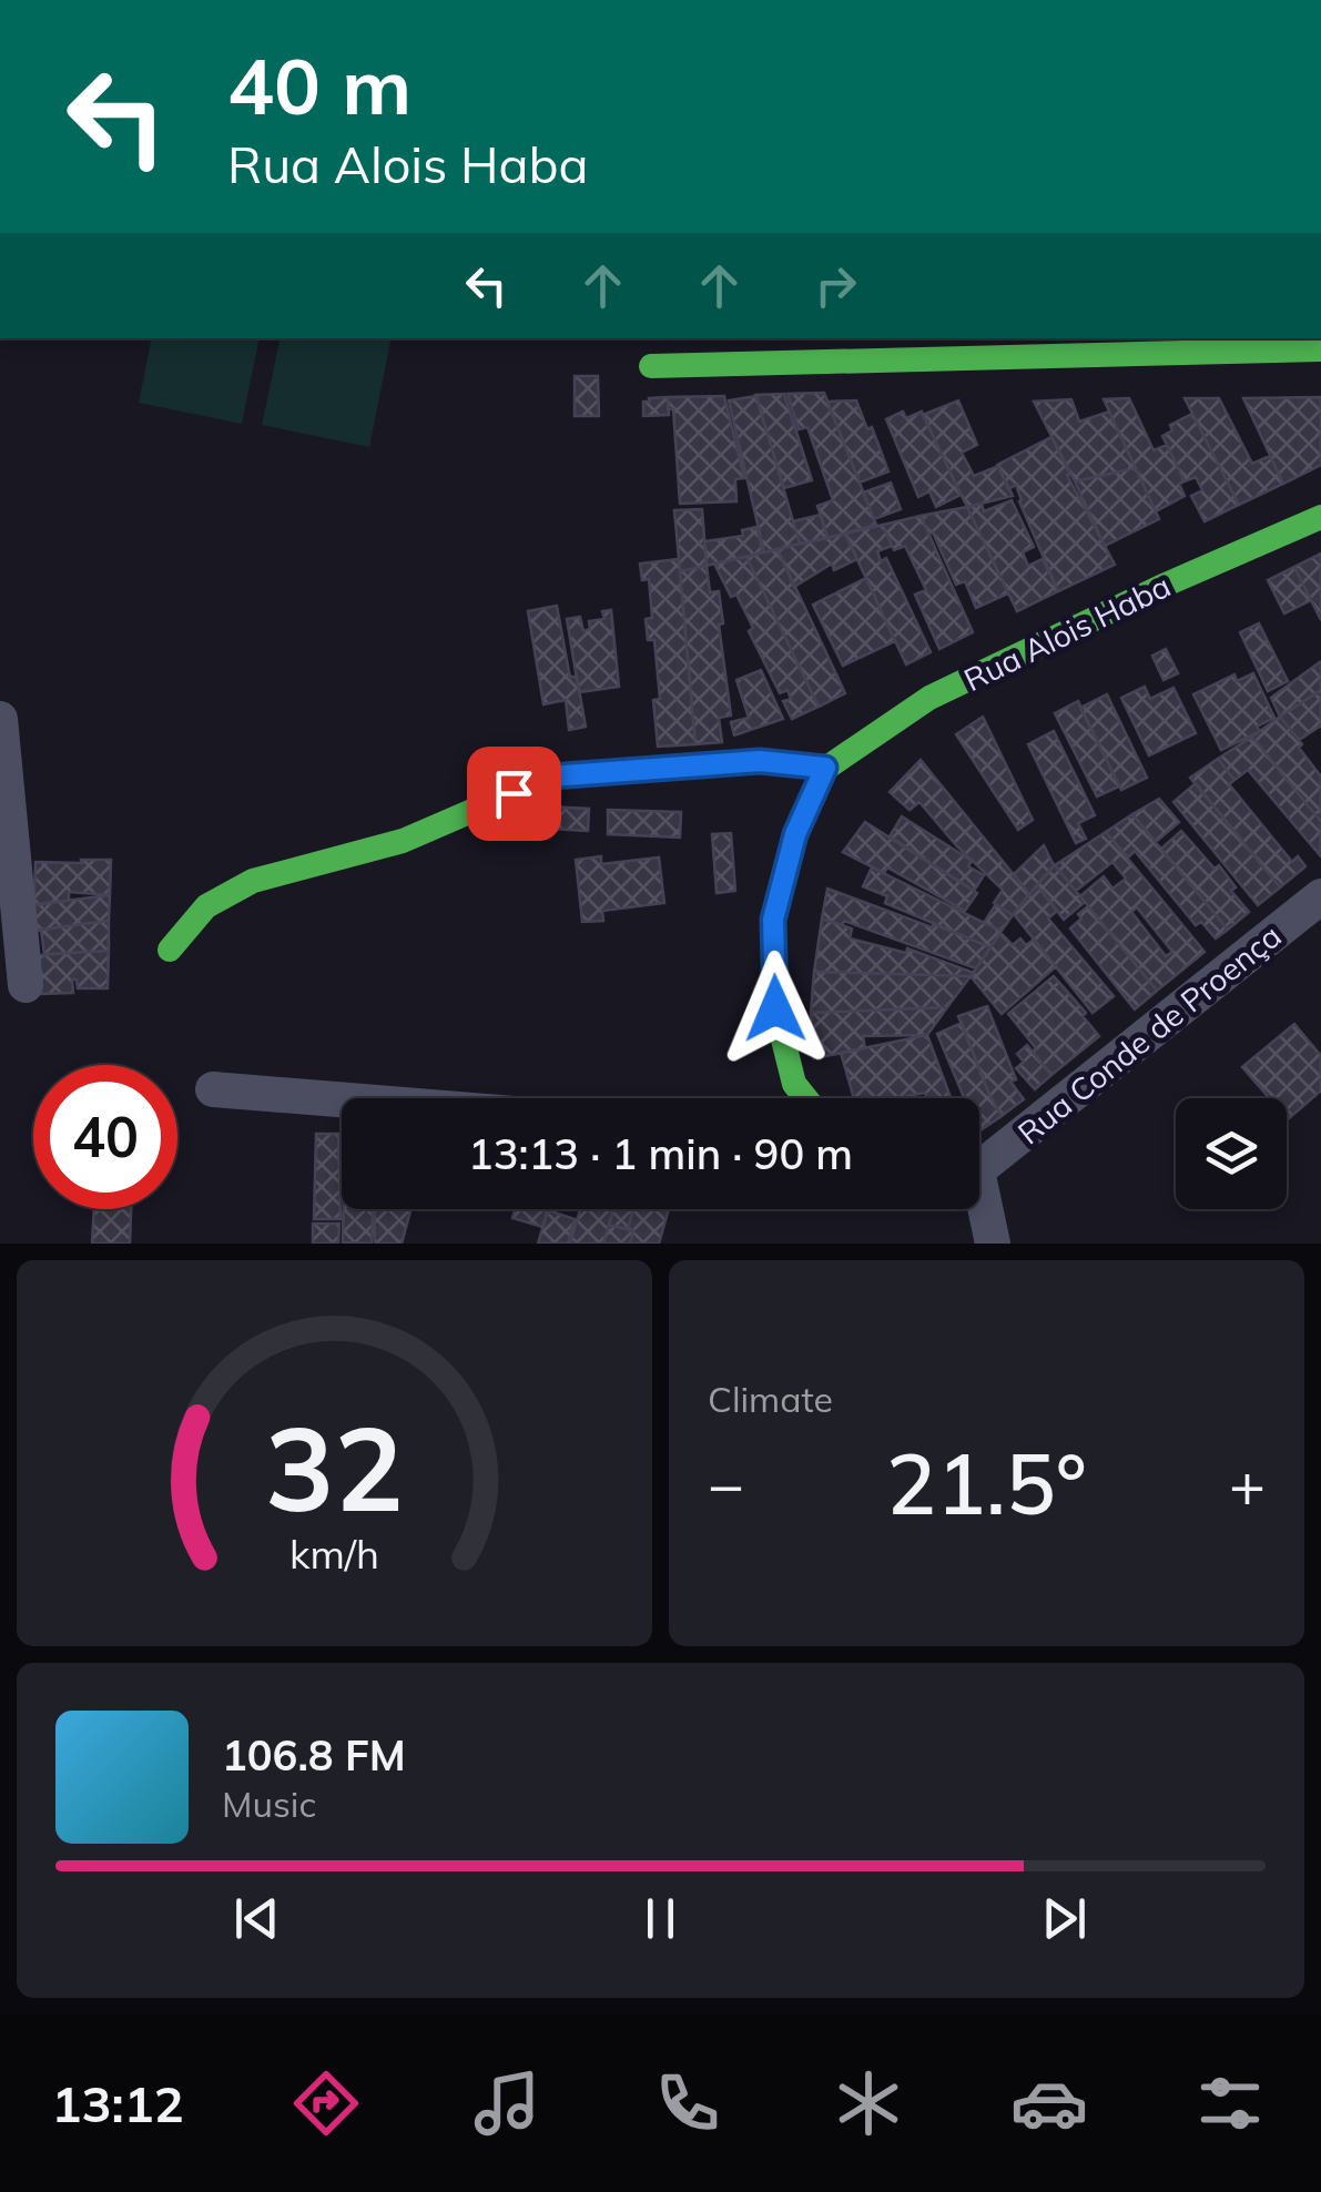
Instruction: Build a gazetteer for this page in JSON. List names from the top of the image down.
{
  "streets": {
    "street": ["Rua Alois Haba", "Rua Conde de Proença"]
  },
  "page": {
    "turn": ["40 m", "Rua Alois Haba"],
    "limit": "40",
    "trip": "13:13 · 1 min · 90 m",
    "tile": "Climate",
    "heat": ["−", "21.5°", "+"],
    "song": ["106.8 FM", "Music"],
    "tabs": "13:12",
    "gauge": ["32", "km/h"]
  }
}
